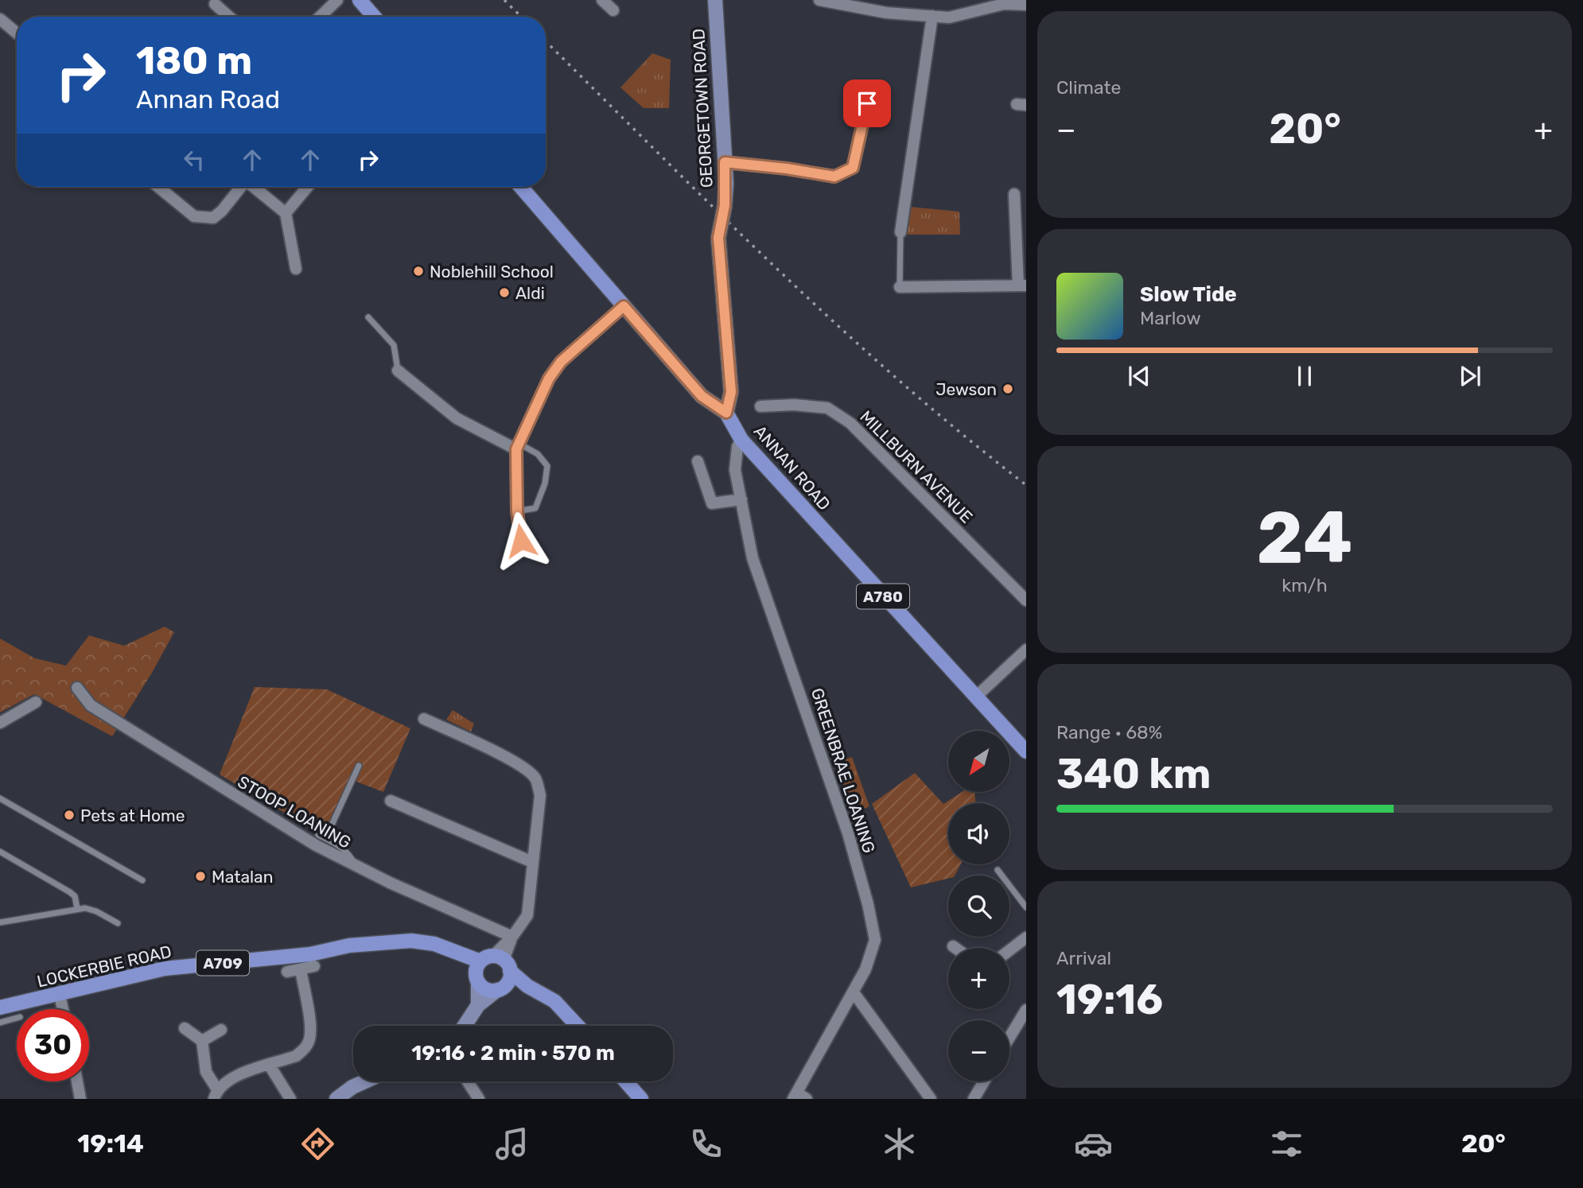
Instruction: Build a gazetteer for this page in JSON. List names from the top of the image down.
{
  "streets": {
    "main road": [
      "ANNAN ROAD",
      "A780",
      "A709",
      "LOCKERBIE ROAD"
    ],
    "street": [
      "GEORGETOWN ROAD",
      "MILLBURN AVENUE",
      "GREENBRAE LOANING",
      "STOOP LOANING"
    ]
  },
  "crossings": [
    ["GEORGETOWN ROAD", "ANNAN ROAD"],
    ["ANNAN ROAD", "GREENBRAE LOANING"],
    ["A709", "LOCKERBIE ROAD"]
  ],
  "places": [
    "Noblehill School",
    "Aldi",
    "Jewson",
    "Pets at Home",
    "Matalan"
  ],
  "north": "bottom left",
  "page": {
    "tile": [
      "Climate",
      ["24", "km/h"],
      ["Range · 68%", "340 km"],
      ["Arrival", "19:16"]
    ],
    "turn": ["180 m", "Annan Road"],
    "heat": ["−", "20°", "+"],
    "song": ["Slow Tide", "Marlow"],
    "map_buttons": ["+", "−"],
    "limit": "30",
    "trip": "19:16 · 2 min · 570 m",
    "tabs": ["19:14", "20°"]
  }
}
